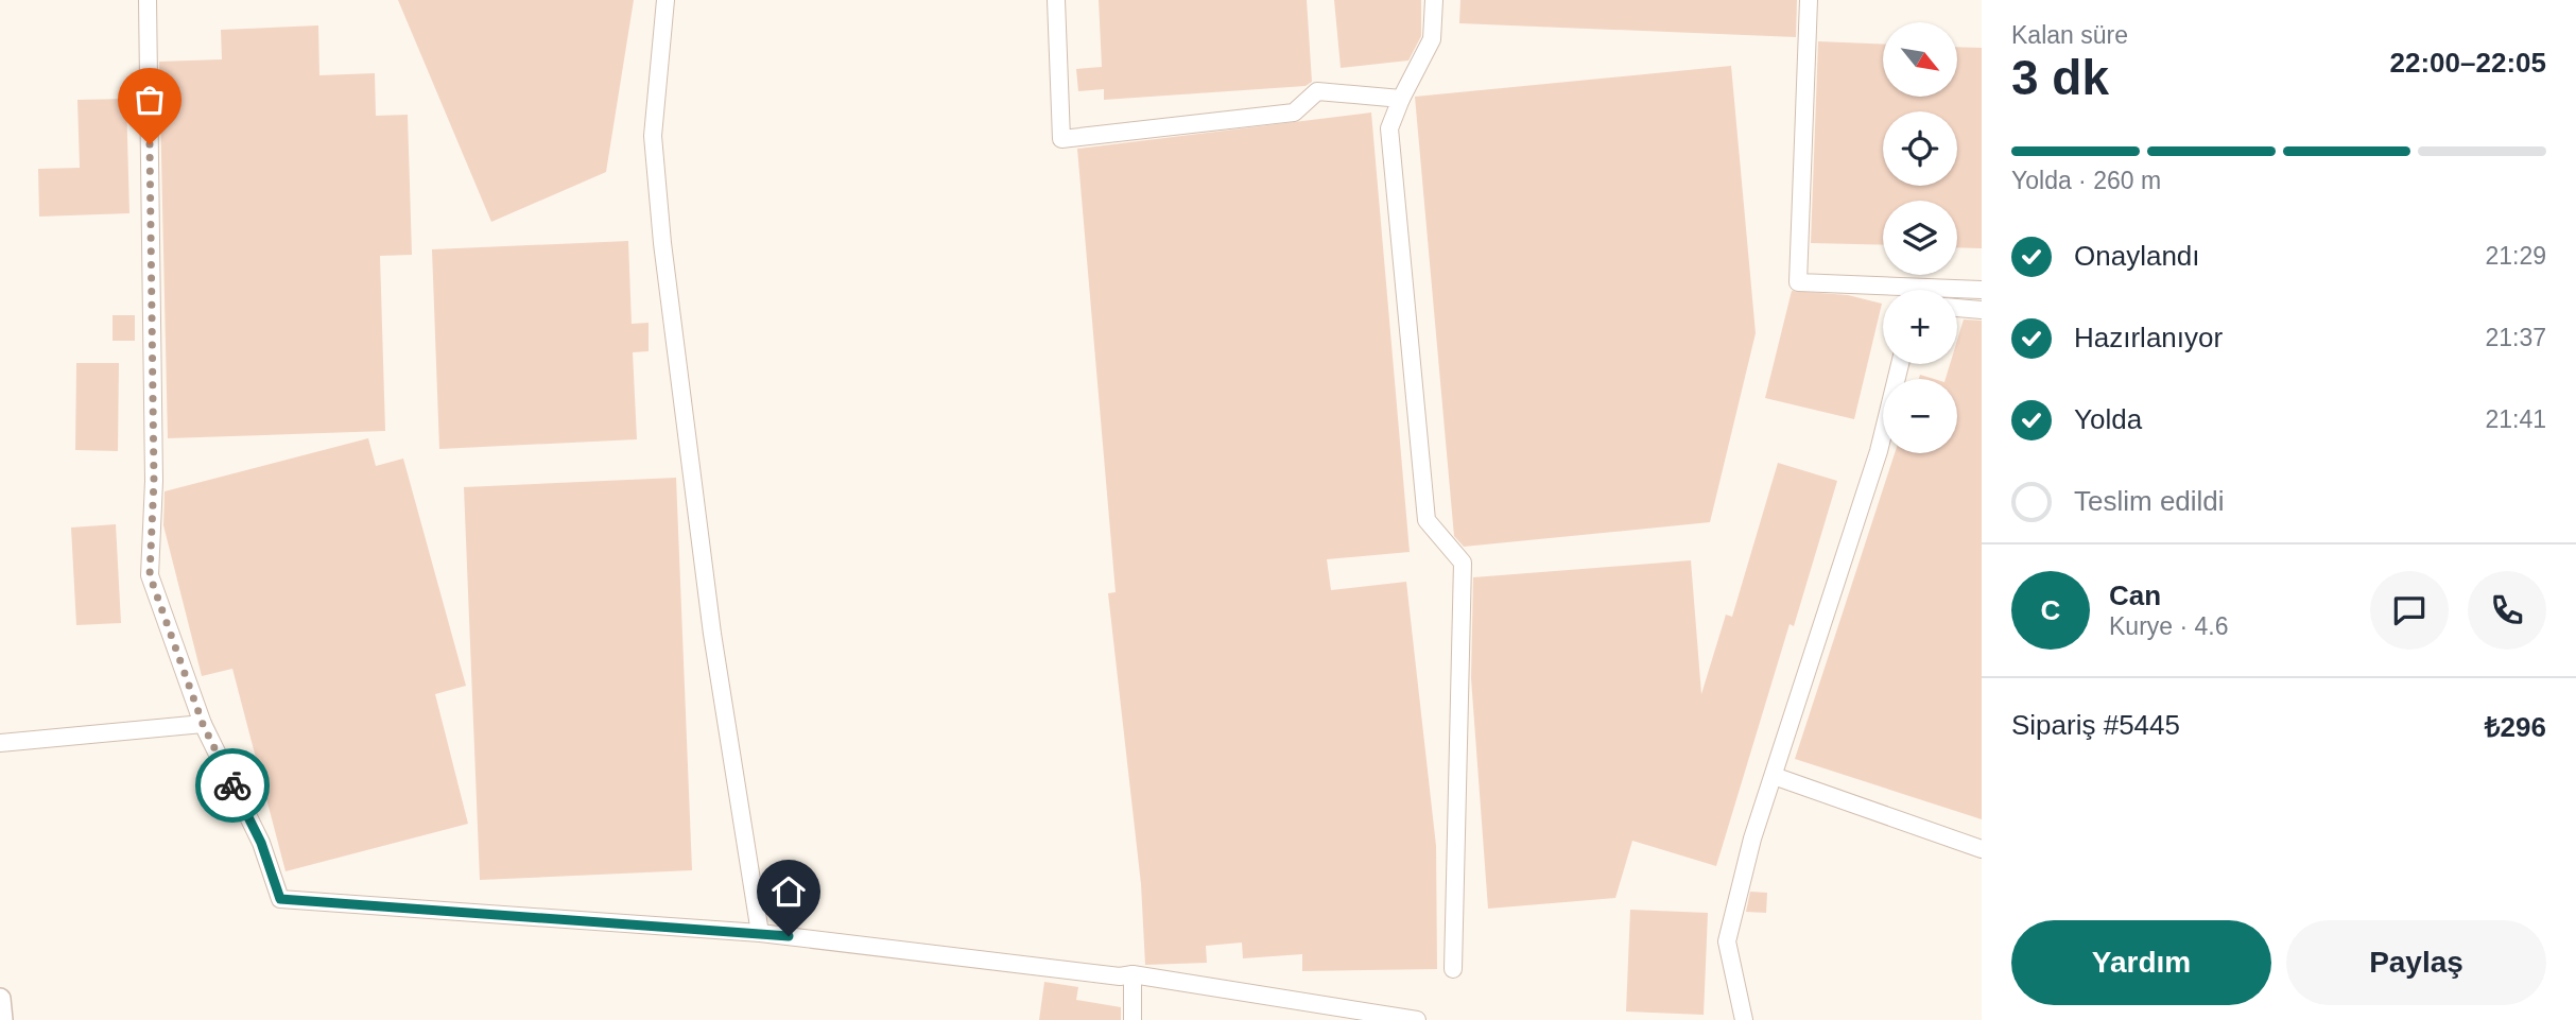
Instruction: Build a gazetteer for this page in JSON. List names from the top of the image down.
{
  "north": "bottom right",
  "page": {
    "heading": ["3 dk", "Kalan süre", "22:00–22:05"],
    "panel": [
      "Can",
      "Kurye · 4.6",
      "Sipariş #5445",
      "₺296"
    ],
    "map_buttons": ["+", "−"],
    "bar": "Yolda · 260 m",
    "list": [
      ["Onaylandı", "21:29"],
      ["Hazırlanıyor", "21:37"],
      ["Yolda", "21:41"],
      "Teslim edildi"
    ],
    "round": "C",
    "buttons": ["Yardım", "Paylaş"]
  }
}
